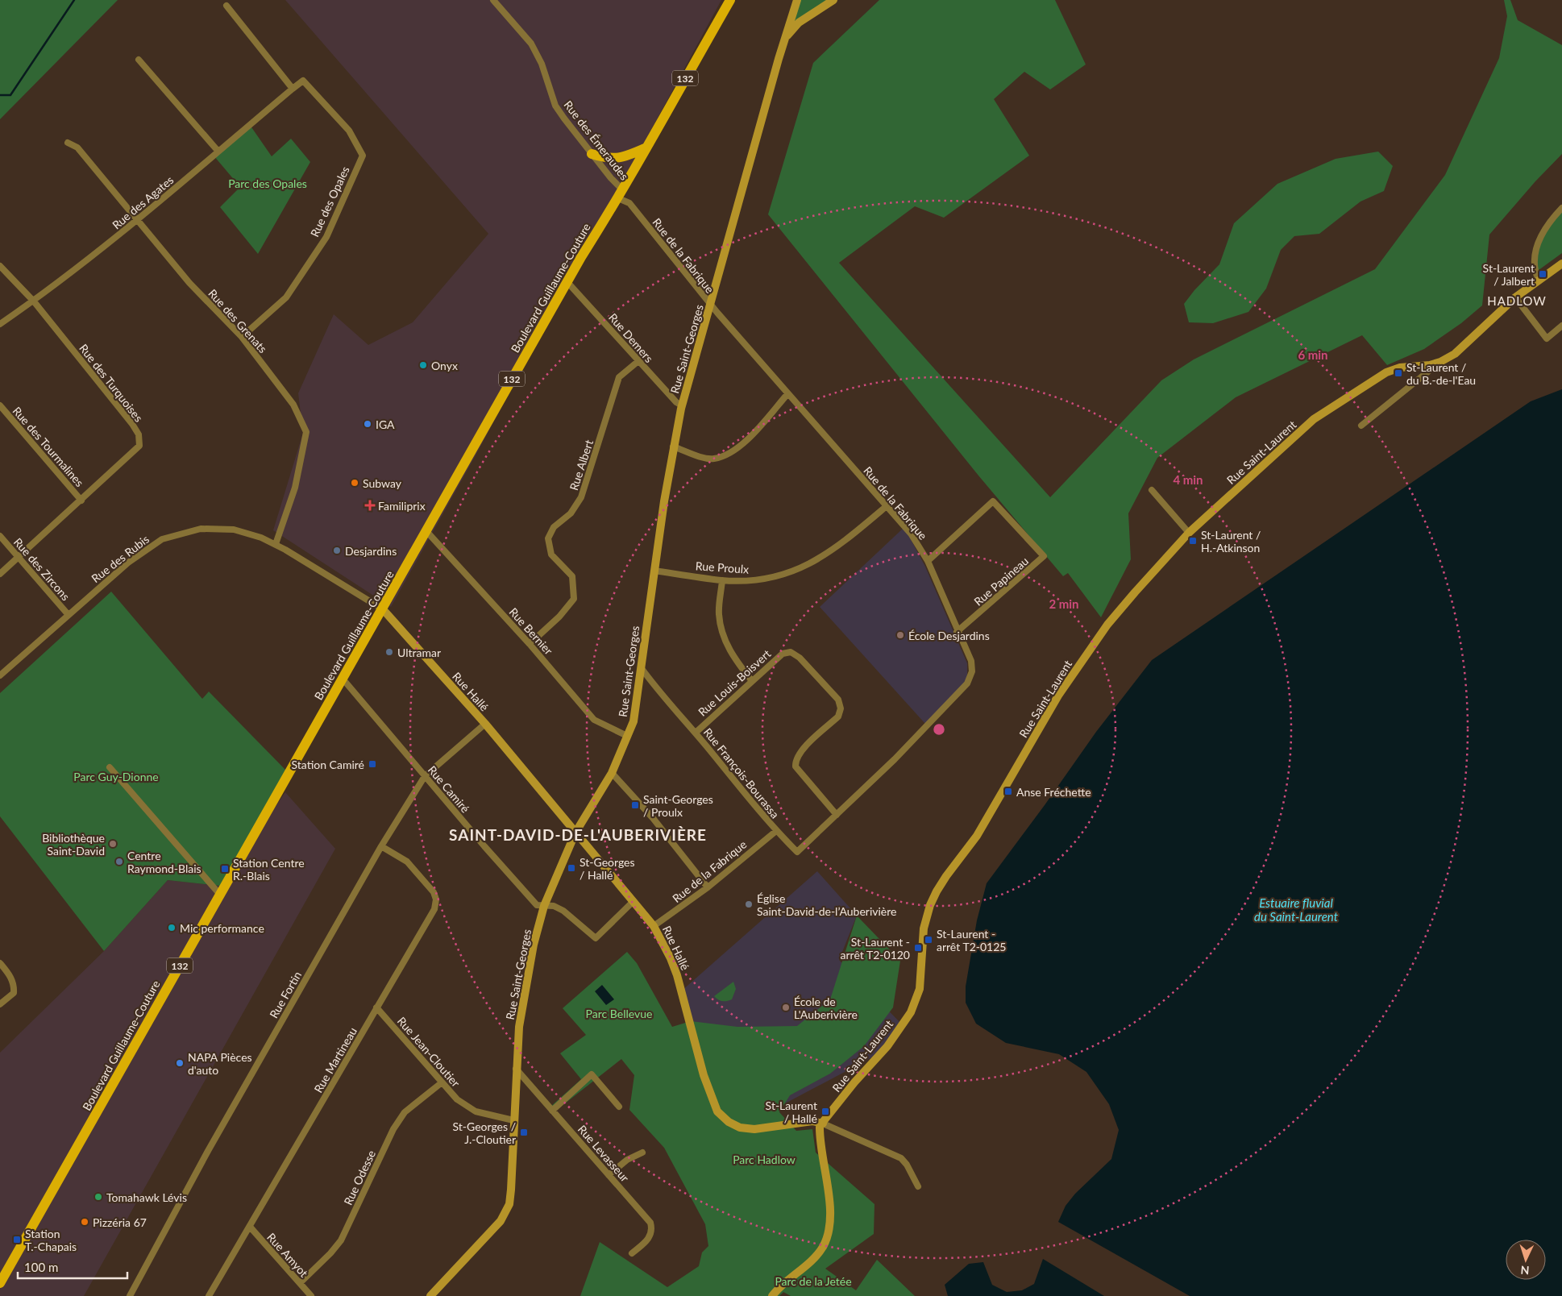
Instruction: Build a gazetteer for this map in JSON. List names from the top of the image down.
{
  "streets": {
    "main road": ["132", "Boulevard Guillaume-Couture"],
    "street": [
      "Rue des Émeraudes",
      "Rue des Opales",
      "Rue des Agates",
      "Rue de la Fabrique",
      "Rue des Grenats",
      "Rue Demers",
      "Rue Saint-Georges",
      "Rue des Turquoises",
      "Rue des Tourmalines",
      "Rue Saint-Laurent",
      "Rue Albert",
      "Rue des Rubis",
      "Rue Proulx",
      "Rue des Zircons",
      "Rue Papineau",
      "Rue Bernier",
      "Rue Louis-Boisvert",
      "Rue Hallé",
      "Rue François-Bourassa",
      "Rue Camiré",
      "Rue Fortin",
      "Rue Jean-Cloutier",
      "Rue Martineau",
      "Rue Levasseur",
      "Rue Odesse",
      "Rue Amyot"
    ]
  },
  "crossings": [
    ["Rue des Émeraudes", "Rue de la Fabrique"],
    ["Rue des Émeraudes", "Boulevard Guillaume-Couture"],
    ["Rue des Opales", "Rue des Agates"],
    ["Rue des Opales", "Rue des Grenats"],
    ["Rue des Agates", "Rue des Grenats"],
    ["Rue des Agates", "Rue des Turquoises"],
    ["Rue de la Fabrique", "Boulevard Guillaume-Couture"],
    ["Rue de la Fabrique", "Rue Saint-Georges"],
    ["Rue de la Fabrique", "Rue Proulx"],
    ["Rue de la Fabrique", "Rue Papineau"],
    ["Rue de la Fabrique", "Rue Louis-Boisvert"],
    ["Rue de la Fabrique", "Rue Hallé"],
    ["Rue de la Fabrique", "Rue François-Bourassa"],
    ["Boulevard Guillaume-Couture", "Rue Demers"],
    ["Boulevard Guillaume-Couture", "Rue des Rubis"],
    ["Boulevard Guillaume-Couture", "Rue Bernier"],
    ["Boulevard Guillaume-Couture", "Rue Hallé"],
    ["Boulevard Guillaume-Couture", "Rue Camiré"],
    ["Rue des Grenats", "Rue des Rubis"],
    ["Rue Demers", "Rue Saint-Georges"],
    ["Rue Demers", "Rue Albert"],
    ["Rue Saint-Georges", "Rue Proulx"],
    ["Rue Saint-Georges", "Rue Bernier"],
    ["Rue Saint-Georges", "Rue Hallé"],
    ["Rue Saint-Georges", "Rue François-Bourassa"],
    ["Rue Saint-Georges", "Rue Camiré"],
    ["Rue Saint-Georges", "Rue Jean-Cloutier"],
    ["Rue Saint-Georges", "Rue Levasseur"],
    ["Rue des Turquoises", "Rue des Tourmalines"],
    ["Rue des Turquoises", "Rue des Zircons"],
    ["Rue Saint-Laurent", "Rue Hallé"],
    ["Rue Albert", "Rue Bernier"],
    ["Rue des Rubis", "Rue des Zircons"],
    ["Rue des Rubis", "Rue Hallé"],
    ["Rue Louis-Boisvert", "Rue François-Bourassa"],
    ["Rue Hallé", "Rue Camiré"],
    ["Rue Hallé", "Rue Fortin"],
    ["Rue Camiré", "Rue Fortin"],
    ["Rue Fortin", "Rue Martineau"],
    ["Rue Jean-Cloutier", "Rue Martineau"],
    ["Rue Jean-Cloutier", "Rue Odesse"],
    ["Rue Martineau", "Rue Amyot"],
    ["Rue Odesse", "Rue Amyot"]
  ],
  "districts": ["HADLOW", "SAINT-DAVID-DE-L'AUBERIVIÈRE"],
  "water": ["Estuaire fluvial du Saint-Laurent"],
  "parks": [
    "Parc des Opales",
    "Parc Guy-Dionne",
    "Parc Bellevue",
    "Parc Hadlow",
    "Parc de la Jetée"
  ],
  "places": {
    "transit": [
      "St-Laurent / Jalbert",
      "St-Laurent / du B.-de-l'Eau",
      "St-Laurent / H.-Atkinson",
      "Station Camiré",
      "Anse Fréchette",
      "Saint-Georges / Proulx",
      "St-Georges / Hallé",
      "Station Centre R.-Blais",
      "St-Laurent - arrêt T2-0125",
      "St-Laurent - arrêt T2-0120",
      "St-Laurent / Hallé",
      "St-Georges / J.-Cloutier",
      "Station T.-Chapais"
    ],
    "other": [
      "Onyx",
      "IGA",
      "Subway",
      "Desjardins",
      "École Desjardins",
      "Ultramar",
      "Bibliothèque Saint-David",
      "Centre Raymond-Blais",
      "Église Saint-David-de-l’Auberivière",
      "Mic performance",
      "École de L'Auberivière",
      "NAPA Pièces d'auto",
      "Tomahawk Lévis",
      "Pizzéria 67"
    ],
    "health": ["Familiprix"]
  },
  "scale_bar": "100 m",
  "north": "bottom",
  "rings": ["6 min", "4 min", "2 min"]
}
